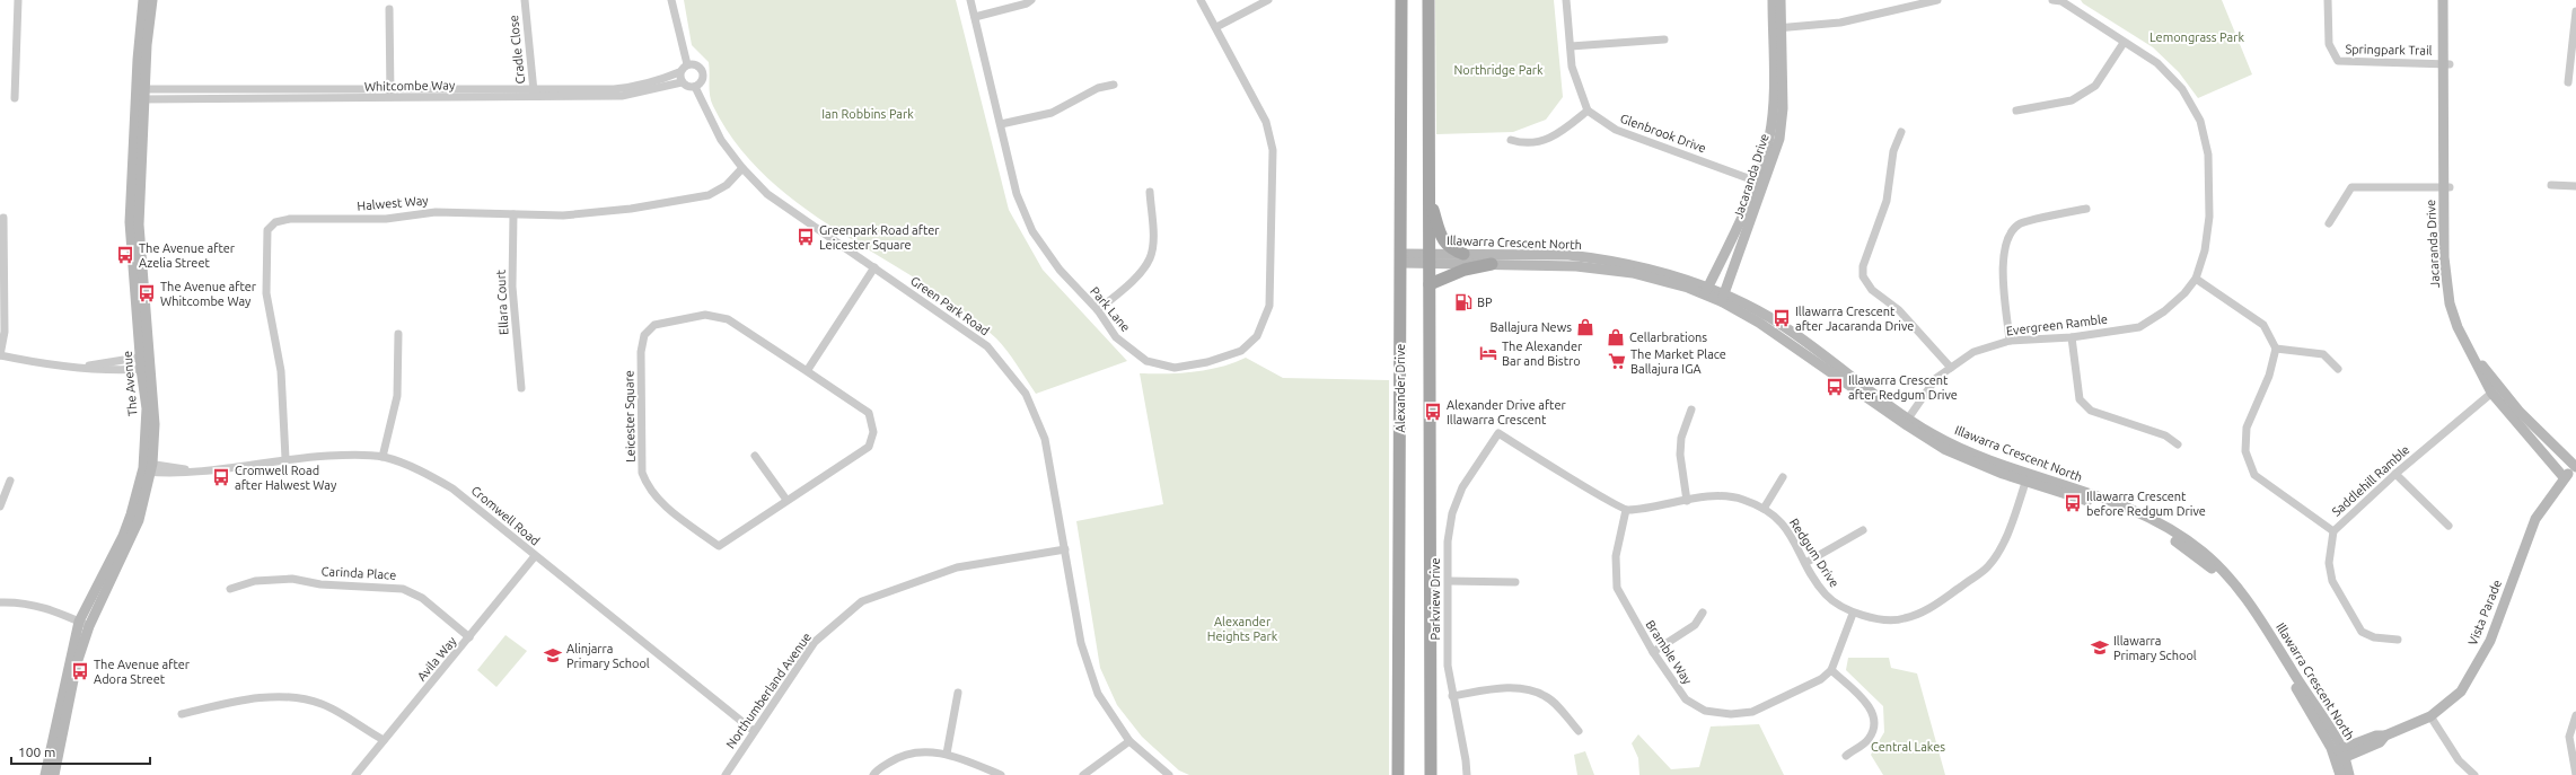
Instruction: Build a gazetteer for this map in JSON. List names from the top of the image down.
{
  "streets": {
    "main road": ["Alexander Drive"],
    "street": [
      "Cradle Close",
      "Springpark Trail",
      "Whitcombe Way",
      "Glenbrook Drive",
      "Jacaranda Drive",
      "Halwest Way",
      "Illawarra Crescent North",
      "Ellara Court",
      "Green Park Road",
      "Park Lane",
      "Evergreen Ramble",
      "The Avenue",
      "Leicester Square",
      "Saddlehill Ramble",
      "Cromwell Road",
      "Redgum Drive",
      "Carinda Place",
      "Parkview Drive",
      "Vista Parade",
      "Bramble Way",
      "Avila Way",
      "Northumberland Avenue"
    ]
  },
  "crossings": [
    ["Cradle Close", "Whitcombe Way"],
    ["Springpark Trail", "Jacaranda Drive"],
    ["Whitcombe Way", "Green Park Road"],
    ["Whitcombe Way", "The Avenue"],
    ["Glenbrook Drive", "Jacaranda Drive"],
    ["Jacaranda Drive", "Illawarra Crescent North"],
    ["Jacaranda Drive", "Saddlehill Ramble"],
    ["Jacaranda Drive", "Vista Parade"],
    ["Halwest Way", "Ellara Court"],
    ["Halwest Way", "Green Park Road"],
    ["Halwest Way", "Cromwell Road"],
    ["Illawarra Crescent North", "Evergreen Ramble"],
    ["Illawarra Crescent North", "Alexander Drive"],
    ["Illawarra Crescent North", "Redgum Drive"],
    ["Illawarra Crescent North", "Vista Parade"],
    ["Green Park Road", "Northumberland Avenue"],
    ["The Avenue", "Cromwell Road"],
    ["Cromwell Road", "Avila Way"],
    ["Cromwell Road", "Northumberland Avenue"],
    ["Redgum Drive", "Parkview Drive"],
    ["Redgum Drive", "Bramble Way"],
    ["Carinda Place", "Avila Way"],
    ["Parkview Drive", "Bramble Way"]
  ],
  "parks": [
    "Lemongrass Park",
    "Northridge Park",
    "Ian Robbins Park",
    "Alexander Heights Park",
    "Central Lakes"
  ],
  "places": {
    "bus stop": [
      "Greenpark Road after Leicester Square",
      "The Avenue after Azelia Street",
      "The Avenue after Whitcombe Way",
      "Illawarra Crescent after Jacaranda Drive",
      "Illawarra Crescent after Redgum Drive",
      "Alexander Drive after Illawarra Crescent",
      "Cromwell Road after Halwest Way",
      "Illawarra Crescent before Redgum Drive",
      "The Avenue after Adora Street"
    ],
    "fuel station": ["BP"],
    "shop": ["Ballajura News", "Cellarbrations"],
    "hotel": ["The Alexander Bar and Bistro"],
    "supermarket": ["The Market Place Ballajura IGA"],
    "school or university": ["Illawarra Primary School", "Alinjarra Primary School"]
  },
  "scale_bar": "100 m"
}
